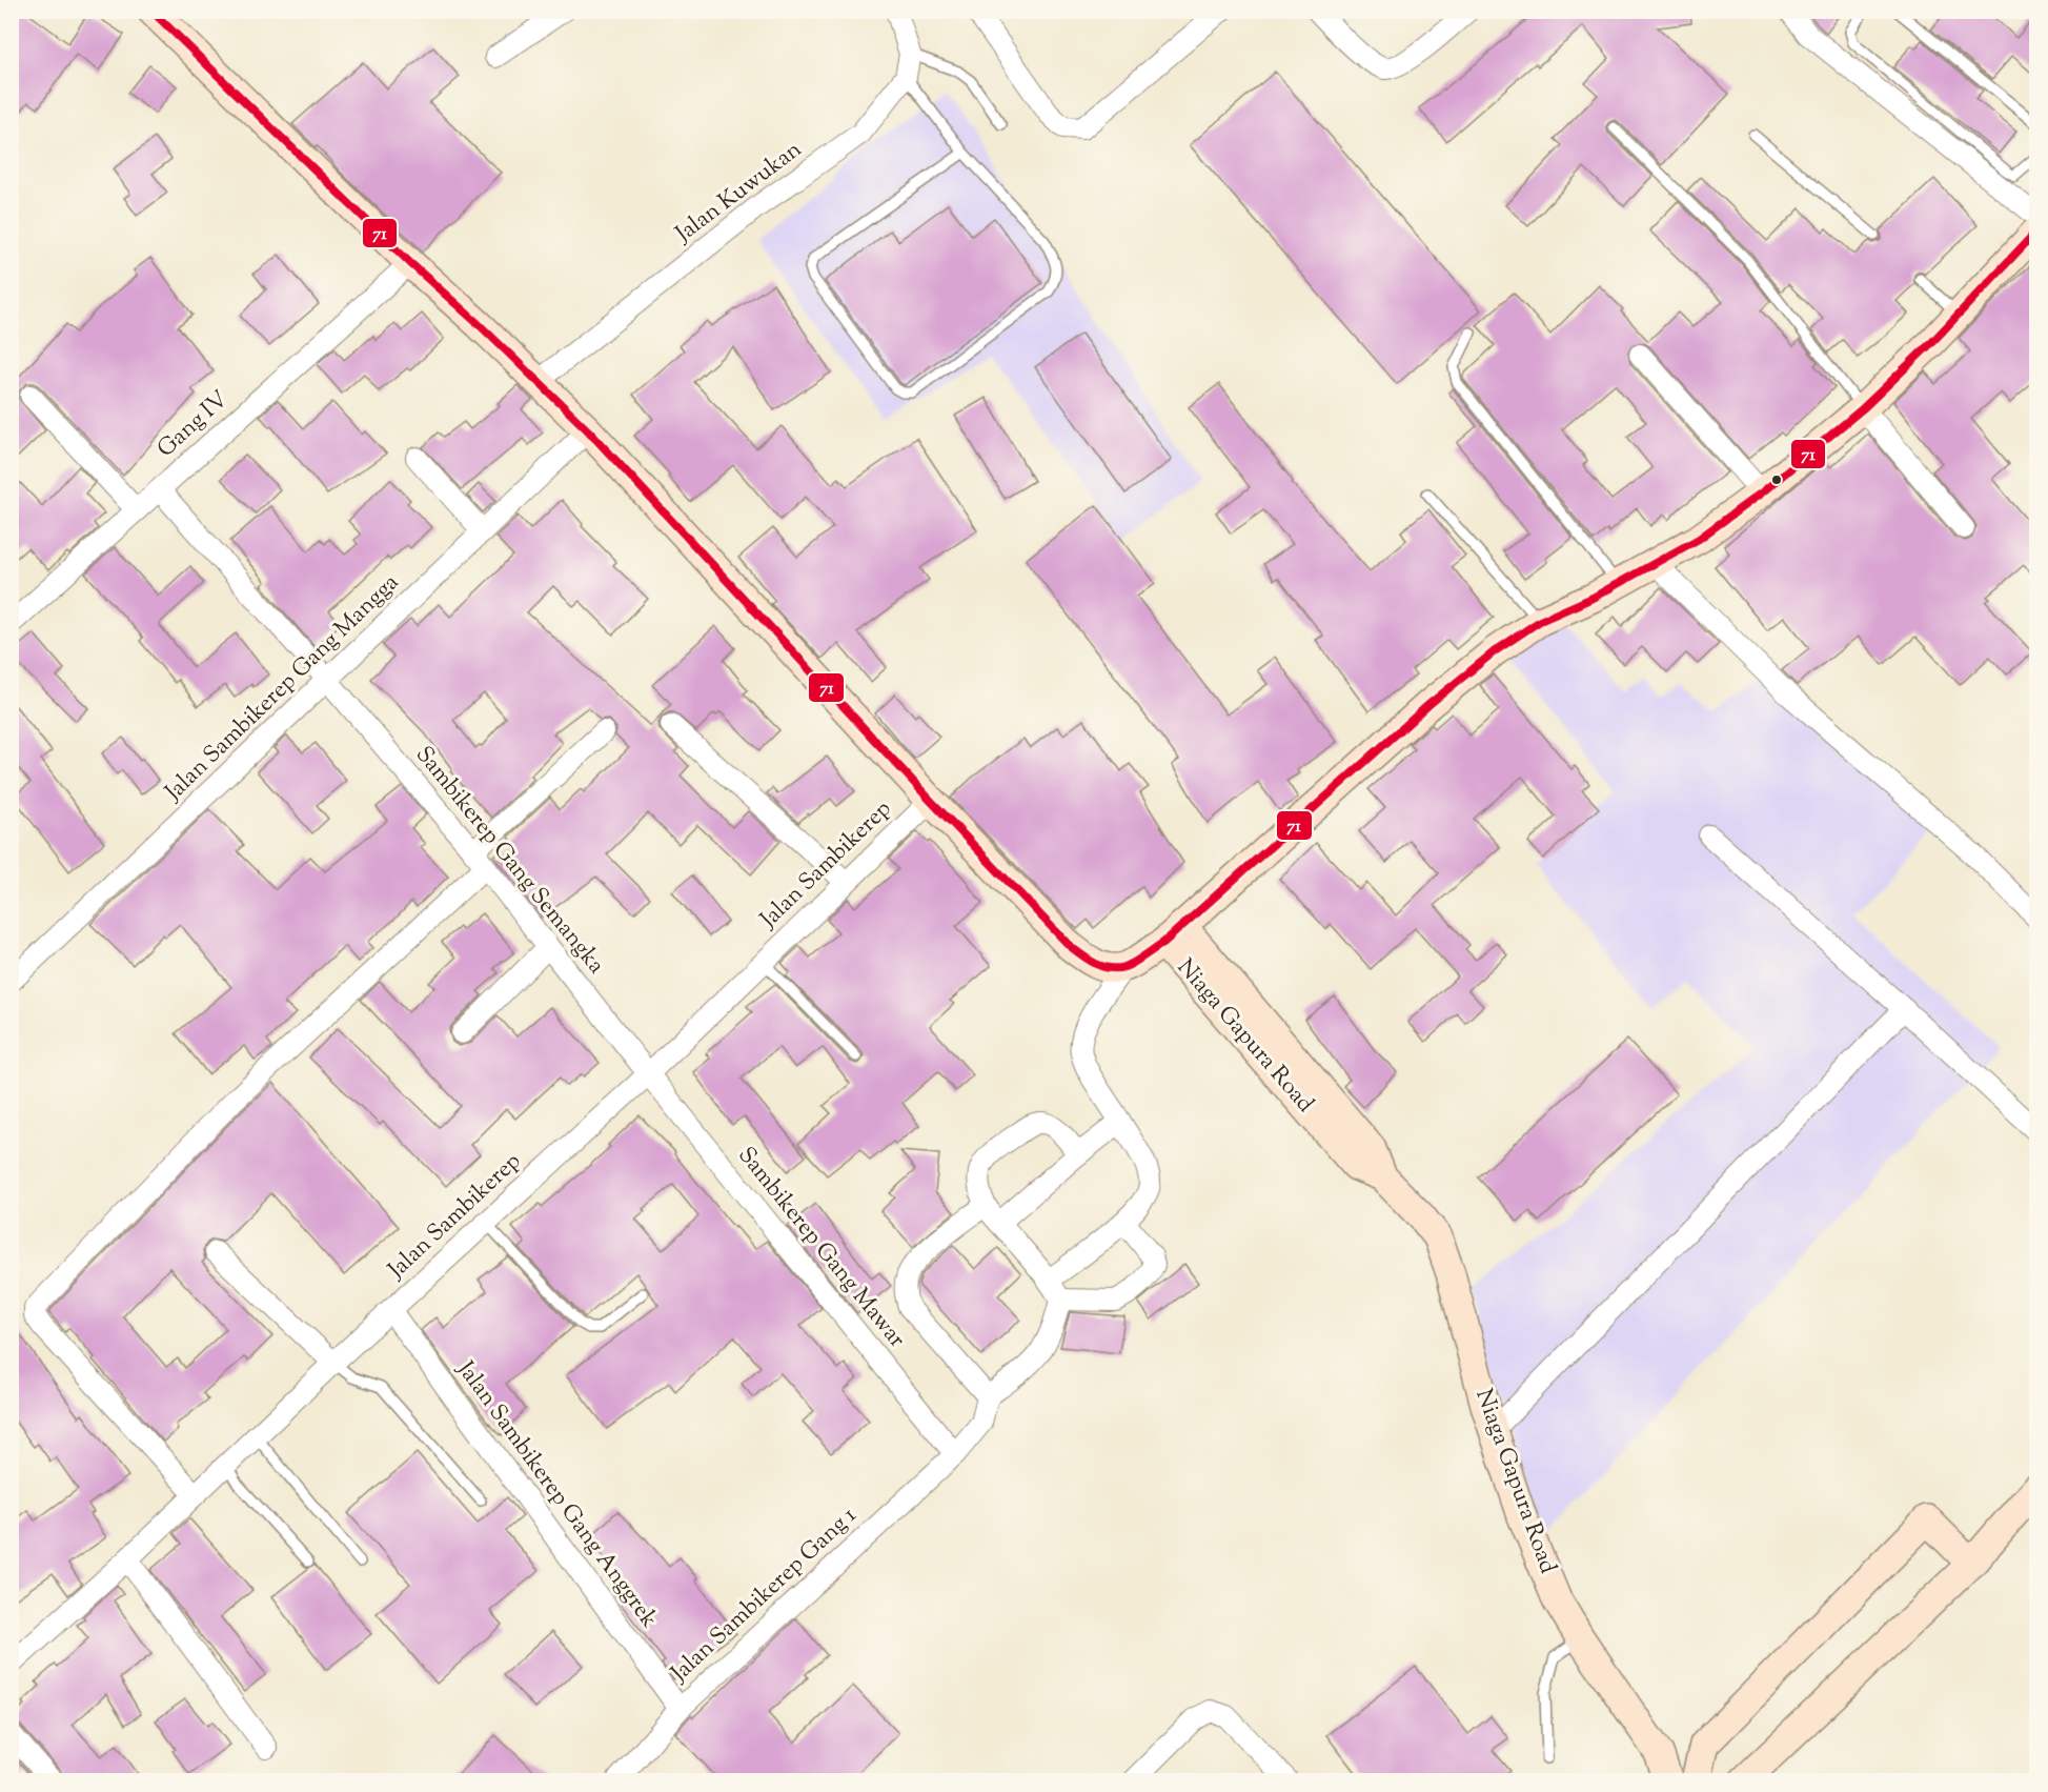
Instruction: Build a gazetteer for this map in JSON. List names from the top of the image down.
{
  "streets": {
    "street": [
      "Jalan Kuwukan",
      "Gang IV",
      "Jalan Sambikerep Gang Mangga",
      "Sambikerep Gang Semangka",
      "Jalan Sambikerep",
      "Niaga Gapura Road",
      "Sambikerep Gang Mawar",
      "Jalan Sambikerep Gang Anggrek",
      "Jalan Sambikerep Gang 1"
    ]
  },
  "crossings": [
    ["Gang IV", "Sambikerep Gang Semangka"],
    ["Jalan Sambikerep Gang Mangga", "Sambikerep Gang Semangka"],
    ["Sambikerep Gang Semangka", "Jalan Sambikerep"],
    ["Sambikerep Gang Semangka", "Sambikerep Gang Mawar"],
    ["Jalan Sambikerep", "Sambikerep Gang Mawar"],
    ["Jalan Sambikerep", "Jalan Sambikerep Gang Anggrek"],
    ["Sambikerep Gang Mawar", "Jalan Sambikerep Gang 1"],
    ["Jalan Sambikerep Gang Anggrek", "Jalan Sambikerep Gang 1"]
  ],
  "lines": ["transit line 71"]
}
